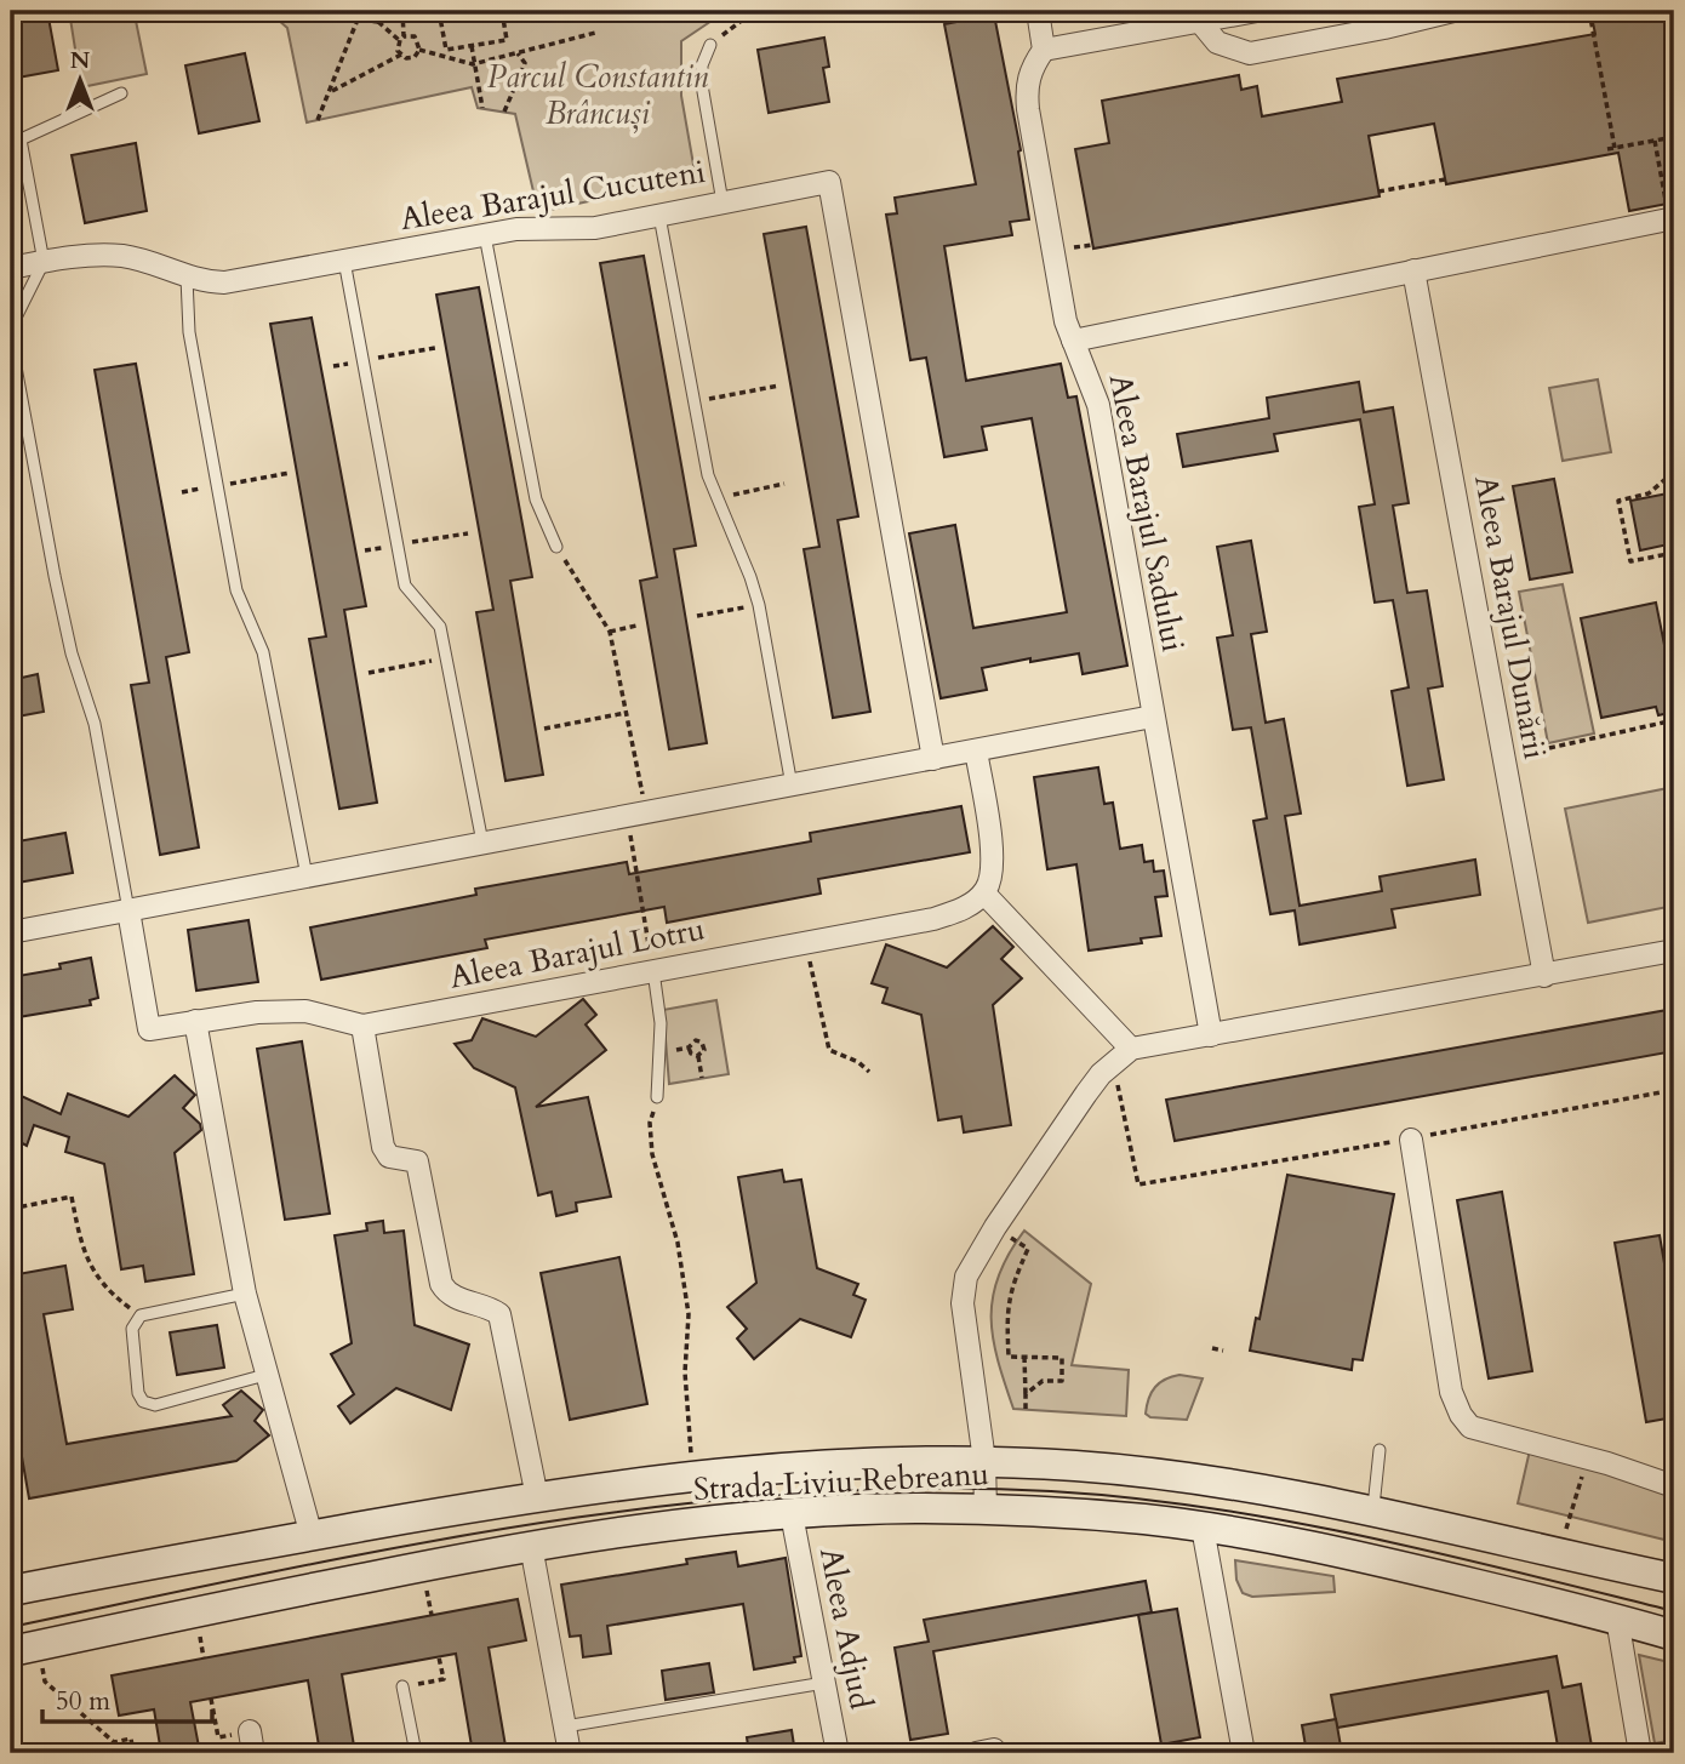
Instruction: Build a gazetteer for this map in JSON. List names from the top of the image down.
{
  "streets": {
    "street": [
      "Aleea Barajul Cucuteni",
      "Aleea Barajul Sadului",
      "Aleea Barajul Dunării",
      "Aleea Barajul Lotru",
      "Strada Liviu Rebreanu",
      "Aleea Adjud"
    ]
  },
  "crossings": [
    ["Strada Liviu Rebreanu", "Aleea Adjud"]
  ],
  "parks": ["Parcul Constantin Brâncuși"],
  "scale_bar": "50 m",
  "north": "top"
}
